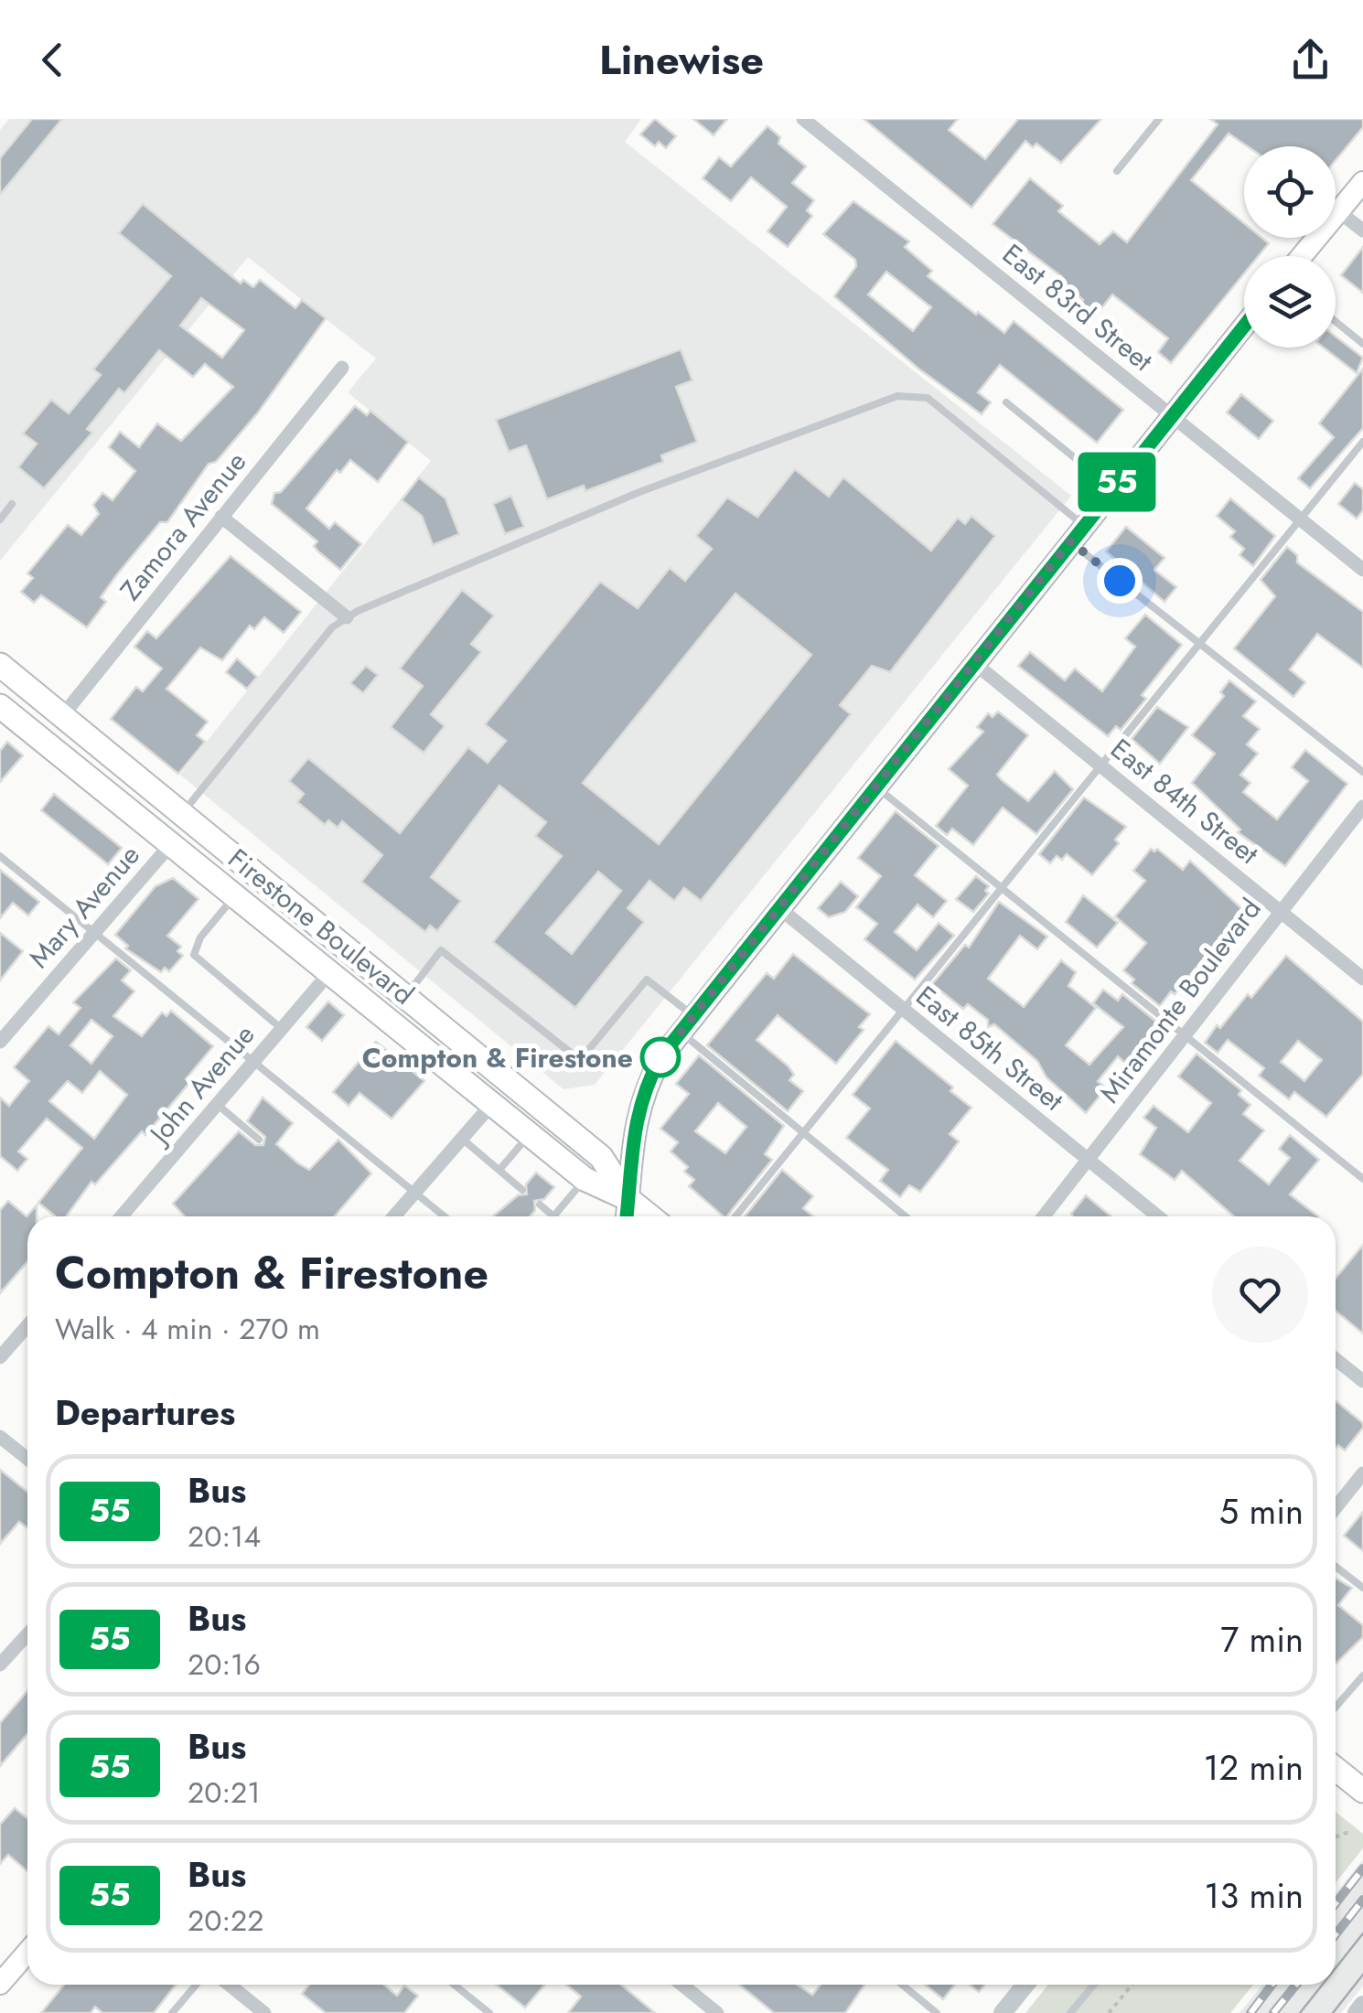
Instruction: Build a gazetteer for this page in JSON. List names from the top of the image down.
{
  "streets": {
    "main road": ["Firestone Boulevard"],
    "street": [
      "East 83rd Street",
      "Zamora Avenue",
      "East 84th Street",
      "Mary Avenue",
      "Miramonte Boulevard",
      "East 85th Street",
      "John Avenue"
    ]
  },
  "crossings": [
    ["Zamora Avenue", "Firestone Boulevard"],
    ["East 84th Street", "Miramonte Boulevard"],
    ["Mary Avenue", "Firestone Boulevard"],
    ["Firestone Boulevard", "John Avenue"],
    ["Miramonte Boulevard", "East 85th Street"]
  ],
  "places": ["Compton & Firestone"],
  "lines": ["bus line 55"],
  "page": {
    "header": "Linewise",
    "on_map": "55",
    "heading": [
      ["Compton & Firestone", "Walk · 4 min · 270 m"],
      "Departures"
    ],
    "list": [
      {
        "mark": "55",
        "name": "Bus",
        "note": "20:14",
        "value": "5 min"
      },
      {
        "mark": "55",
        "name": "Bus",
        "note": "20:16",
        "value": "7 min"
      },
      {
        "mark": "55",
        "name": "Bus",
        "note": "20:21",
        "value": "12 min"
      },
      {
        "mark": "55",
        "name": "Bus",
        "note": "20:22",
        "value": "13 min"
      }
    ]
  }
}
